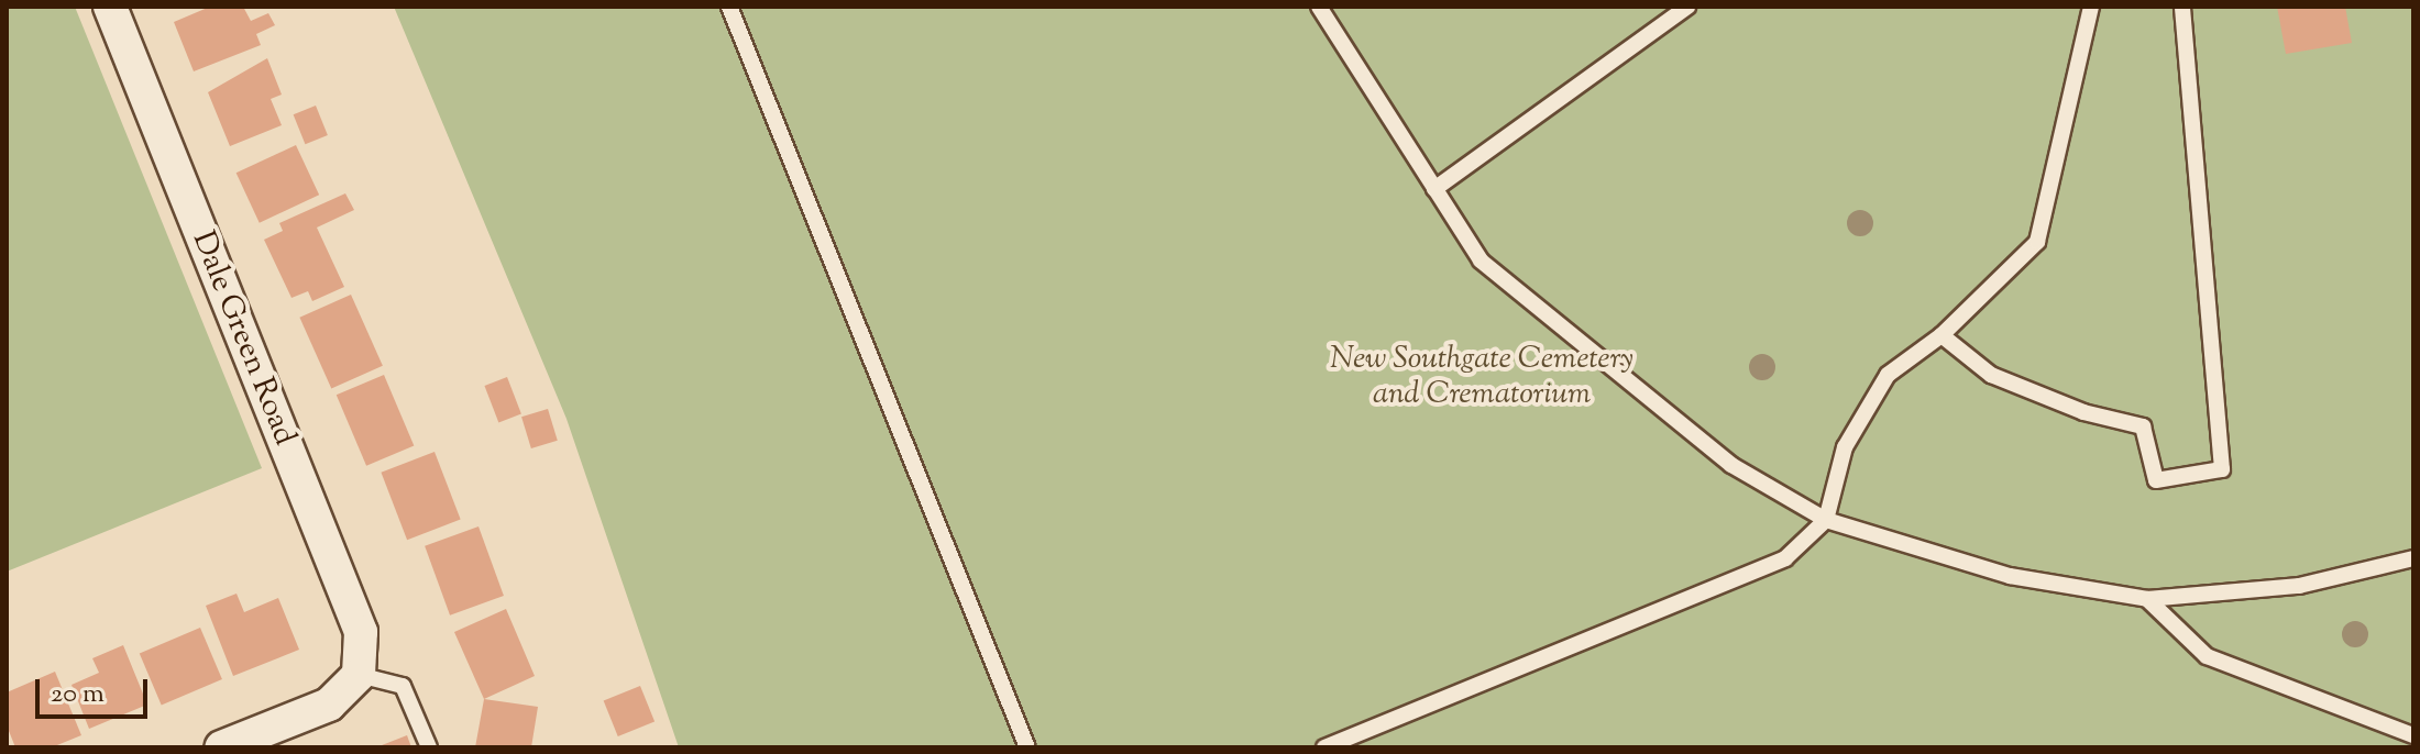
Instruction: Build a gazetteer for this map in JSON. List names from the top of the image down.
{
  "streets": {
    "street": ["Dale Green Road"]
  },
  "parks": ["New Southgate Cemetery and Crematorium"],
  "scale_bar": "20 m"
}
